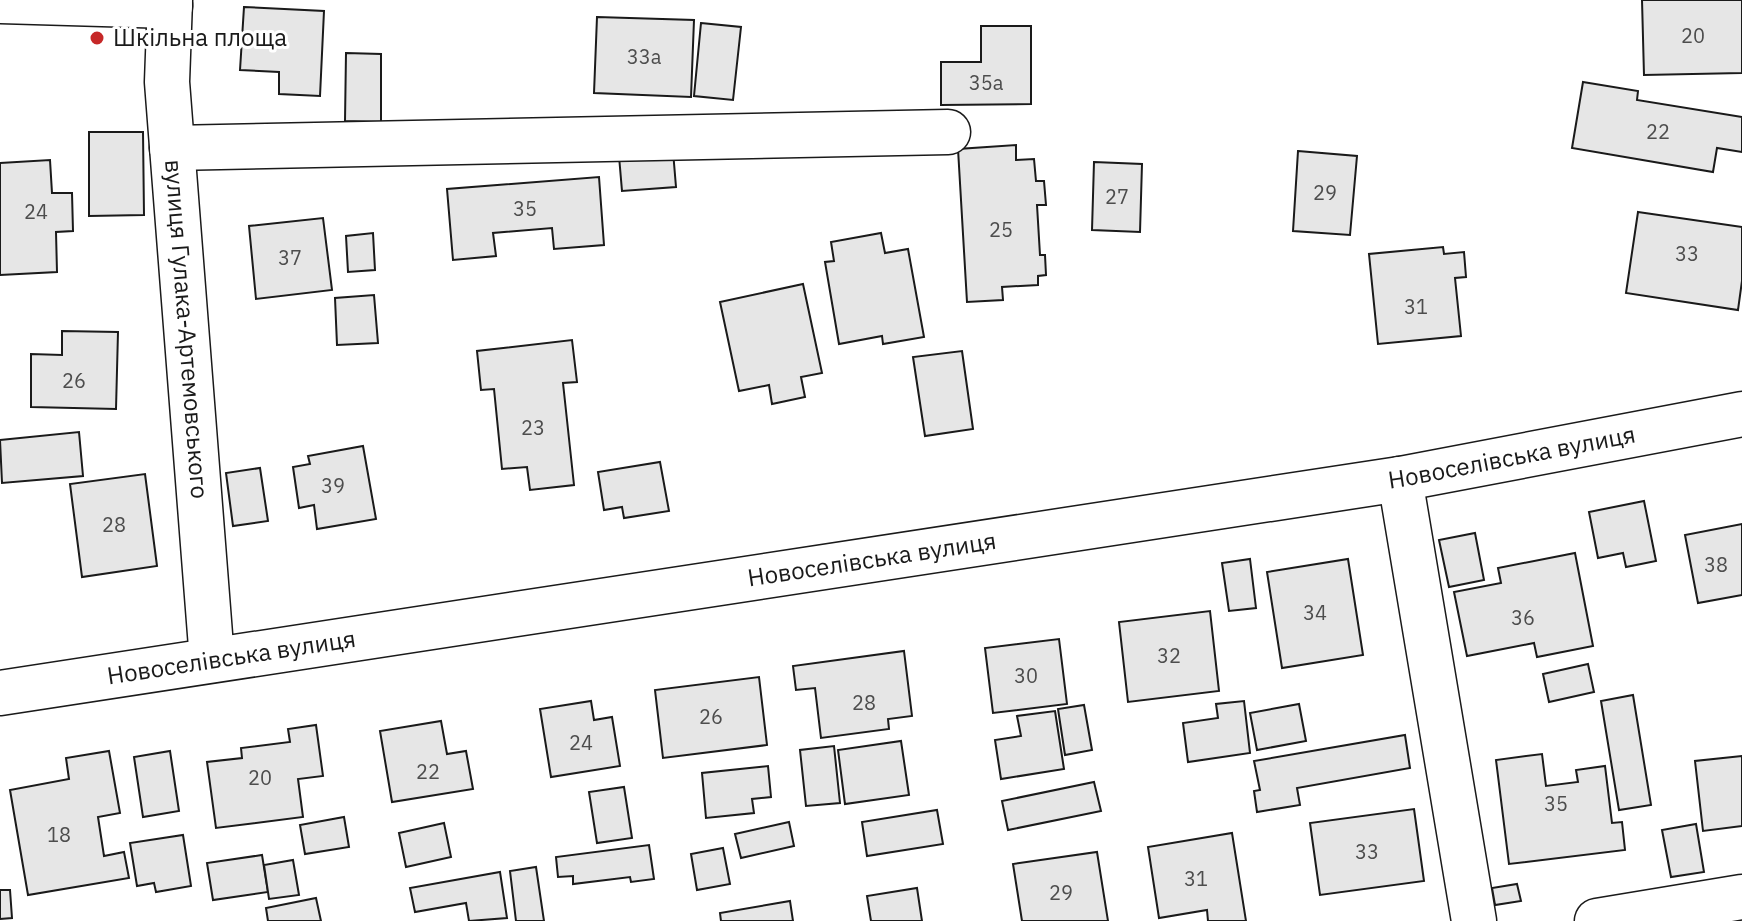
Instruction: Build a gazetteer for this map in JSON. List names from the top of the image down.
{
  "streets": {
    "street": ["вулиця Гулака-Артемовського", "Новоселівська вулиця"]
  },
  "crossings": [
    ["вулиця Гулака-Артемовського", "Новоселівська вулиця"]
  ],
  "places": ["Шкільна площа"],
  "house_numbers": [
    "20",
    "33а",
    "35а",
    "22",
    "29",
    "27",
    "35",
    "24",
    "25",
    "33",
    "37",
    "31",
    "26",
    "23",
    "39",
    "28",
    "38",
    "34",
    "36",
    "32",
    "30",
    "28",
    "26",
    "24",
    "22",
    "20",
    "35",
    "18",
    "33",
    "31",
    "29"
  ]
}
